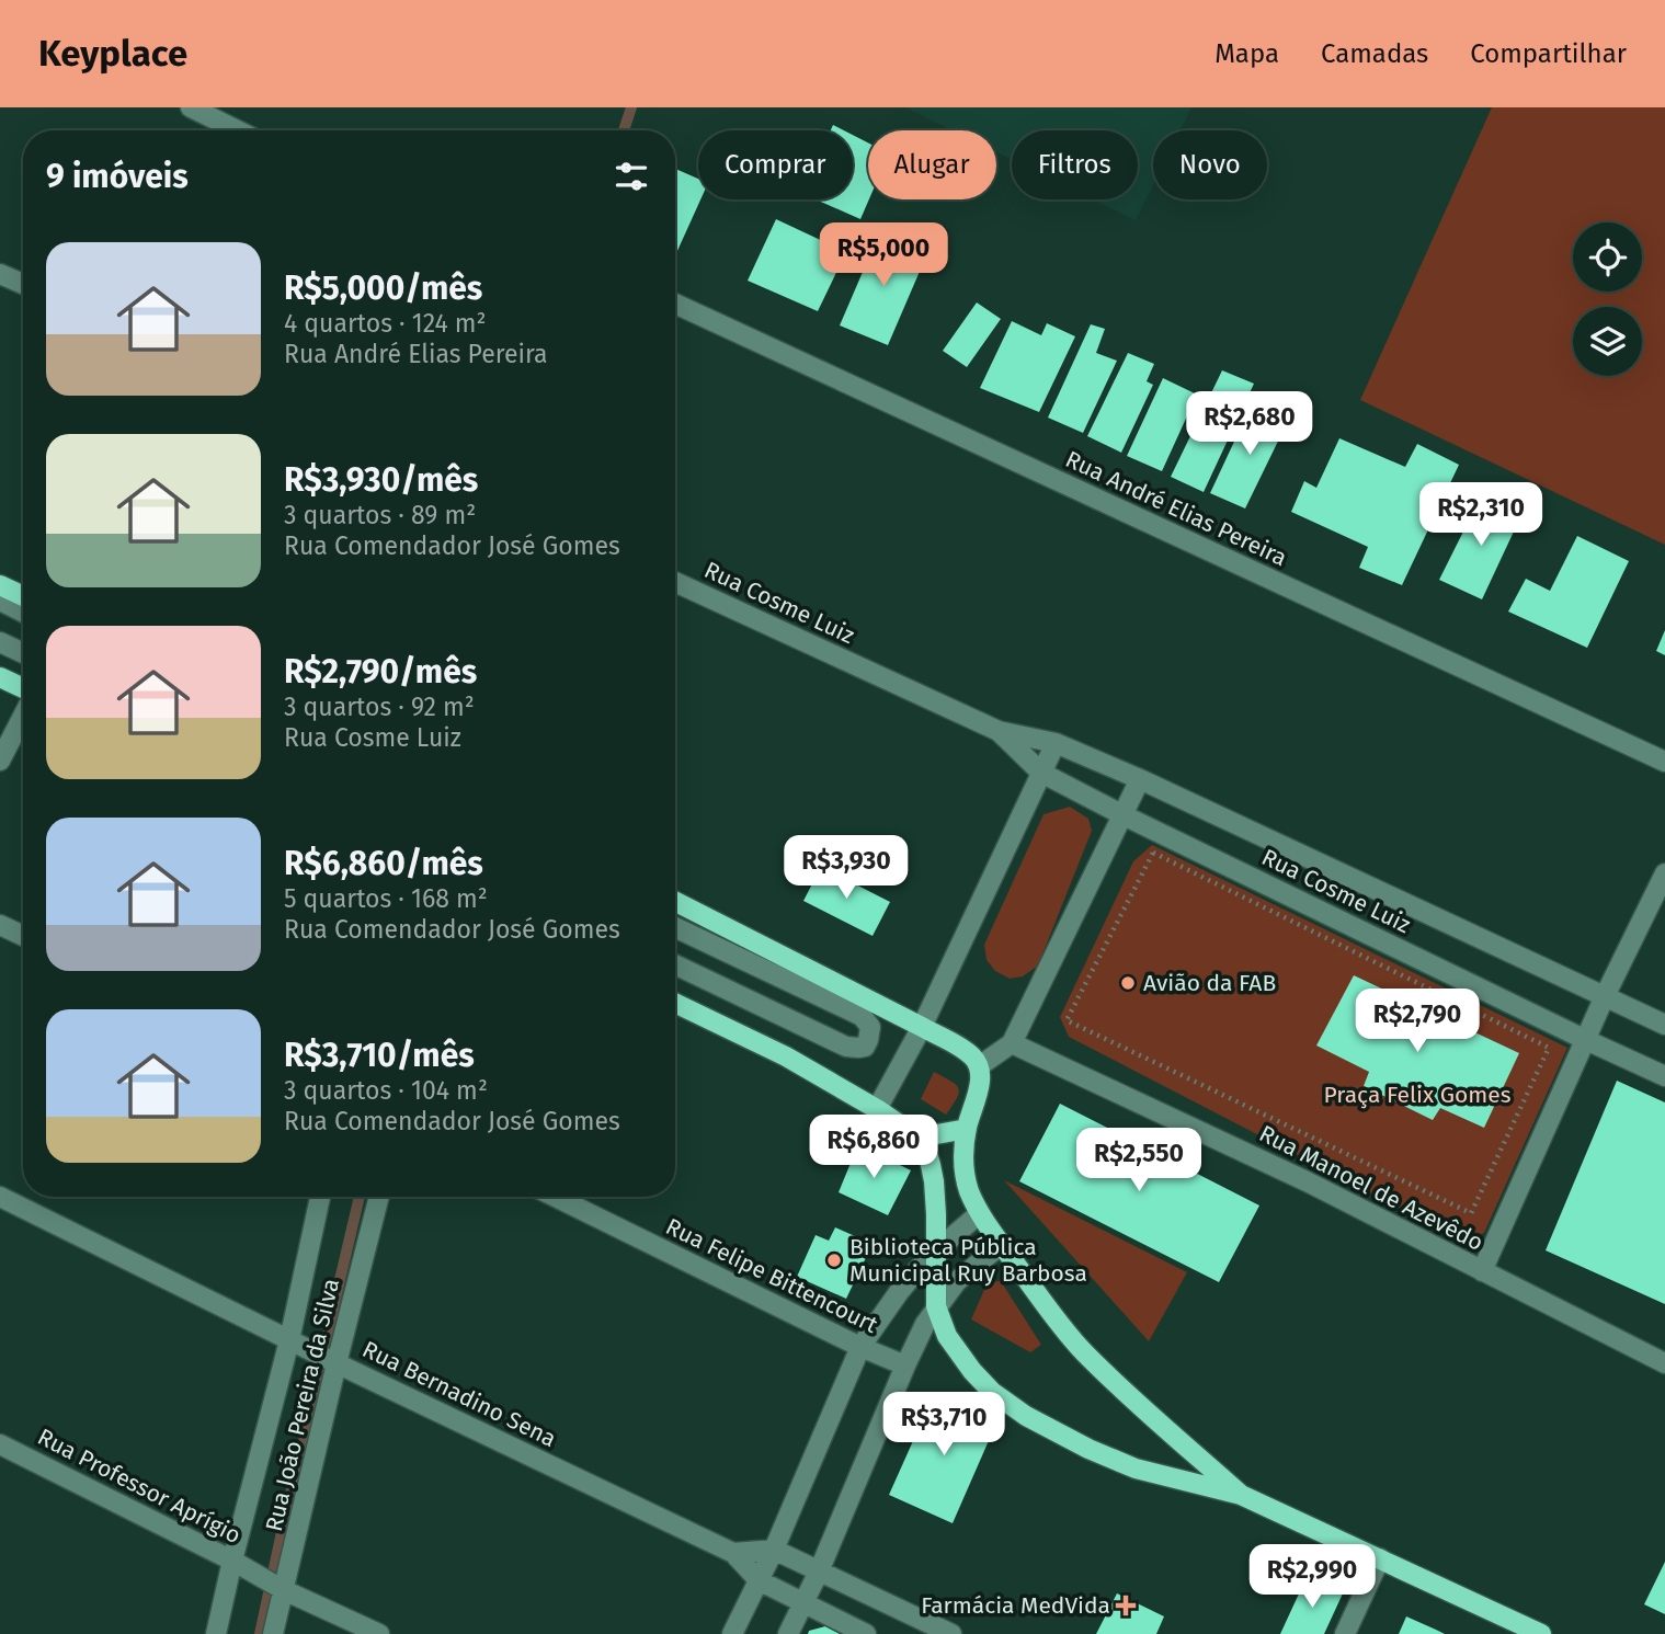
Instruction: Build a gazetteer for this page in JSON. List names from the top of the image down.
{
  "streets": {
    "street": [
      "Rua André Elias Pereira",
      "Rua Cosme Luiz",
      "Rua Manoel de Azevêdo",
      "Rua Felipe Bittencourt",
      "Rua Bernadino Sena",
      "Rua João Pereira da Silva",
      "Rua Professor Aprígio"
    ]
  },
  "crossings": [
    ["Rua Bernadino Sena", "Rua João Pereira da Silva"],
    ["Rua João Pereira da Silva", "Rua Professor Aprígio"]
  ],
  "parks": ["Praça Felix Gomes"],
  "places": {
    "other": ["Avião da FAB", "Biblioteca Pública Municipal Ruy Barbosa"],
    "health": ["Farmácia MedVida"]
  },
  "page": {
    "header": "Keyplace",
    "nav": ["Mapa", "Camadas", "Compartilhar"],
    "chip": [
      "Comprar",
      "Alugar",
      "Filtros",
      "Novo"
    ],
    "heading": "9 imóveis",
    "price": [
      "R$5,000",
      "R$2,680",
      "R$2,310",
      "R$3,930",
      "R$2,790",
      "R$6,860",
      "R$2,550",
      "R$3,710",
      "R$2,990"
    ],
    "list": [
      {
        "name": "R$5,000/mês",
        "note": "4 quartos · 124 m² · Rua André Elias Pereira"
      },
      {
        "name": "R$3,930/mês",
        "note": "3 quartos · 89 m² · Rua Comendador José Gomes"
      },
      {
        "name": "R$2,790/mês",
        "note": "3 quartos · 92 m² · Rua Cosme Luiz"
      },
      {
        "name": "R$6,860/mês",
        "note": "5 quartos · 168 m² · Rua Comendador José Gomes"
      },
      {
        "name": "R$3,710/mês",
        "note": "3 quartos · 104 m² · Rua Comendador José Gomes"
      }
    ]
  }
}
